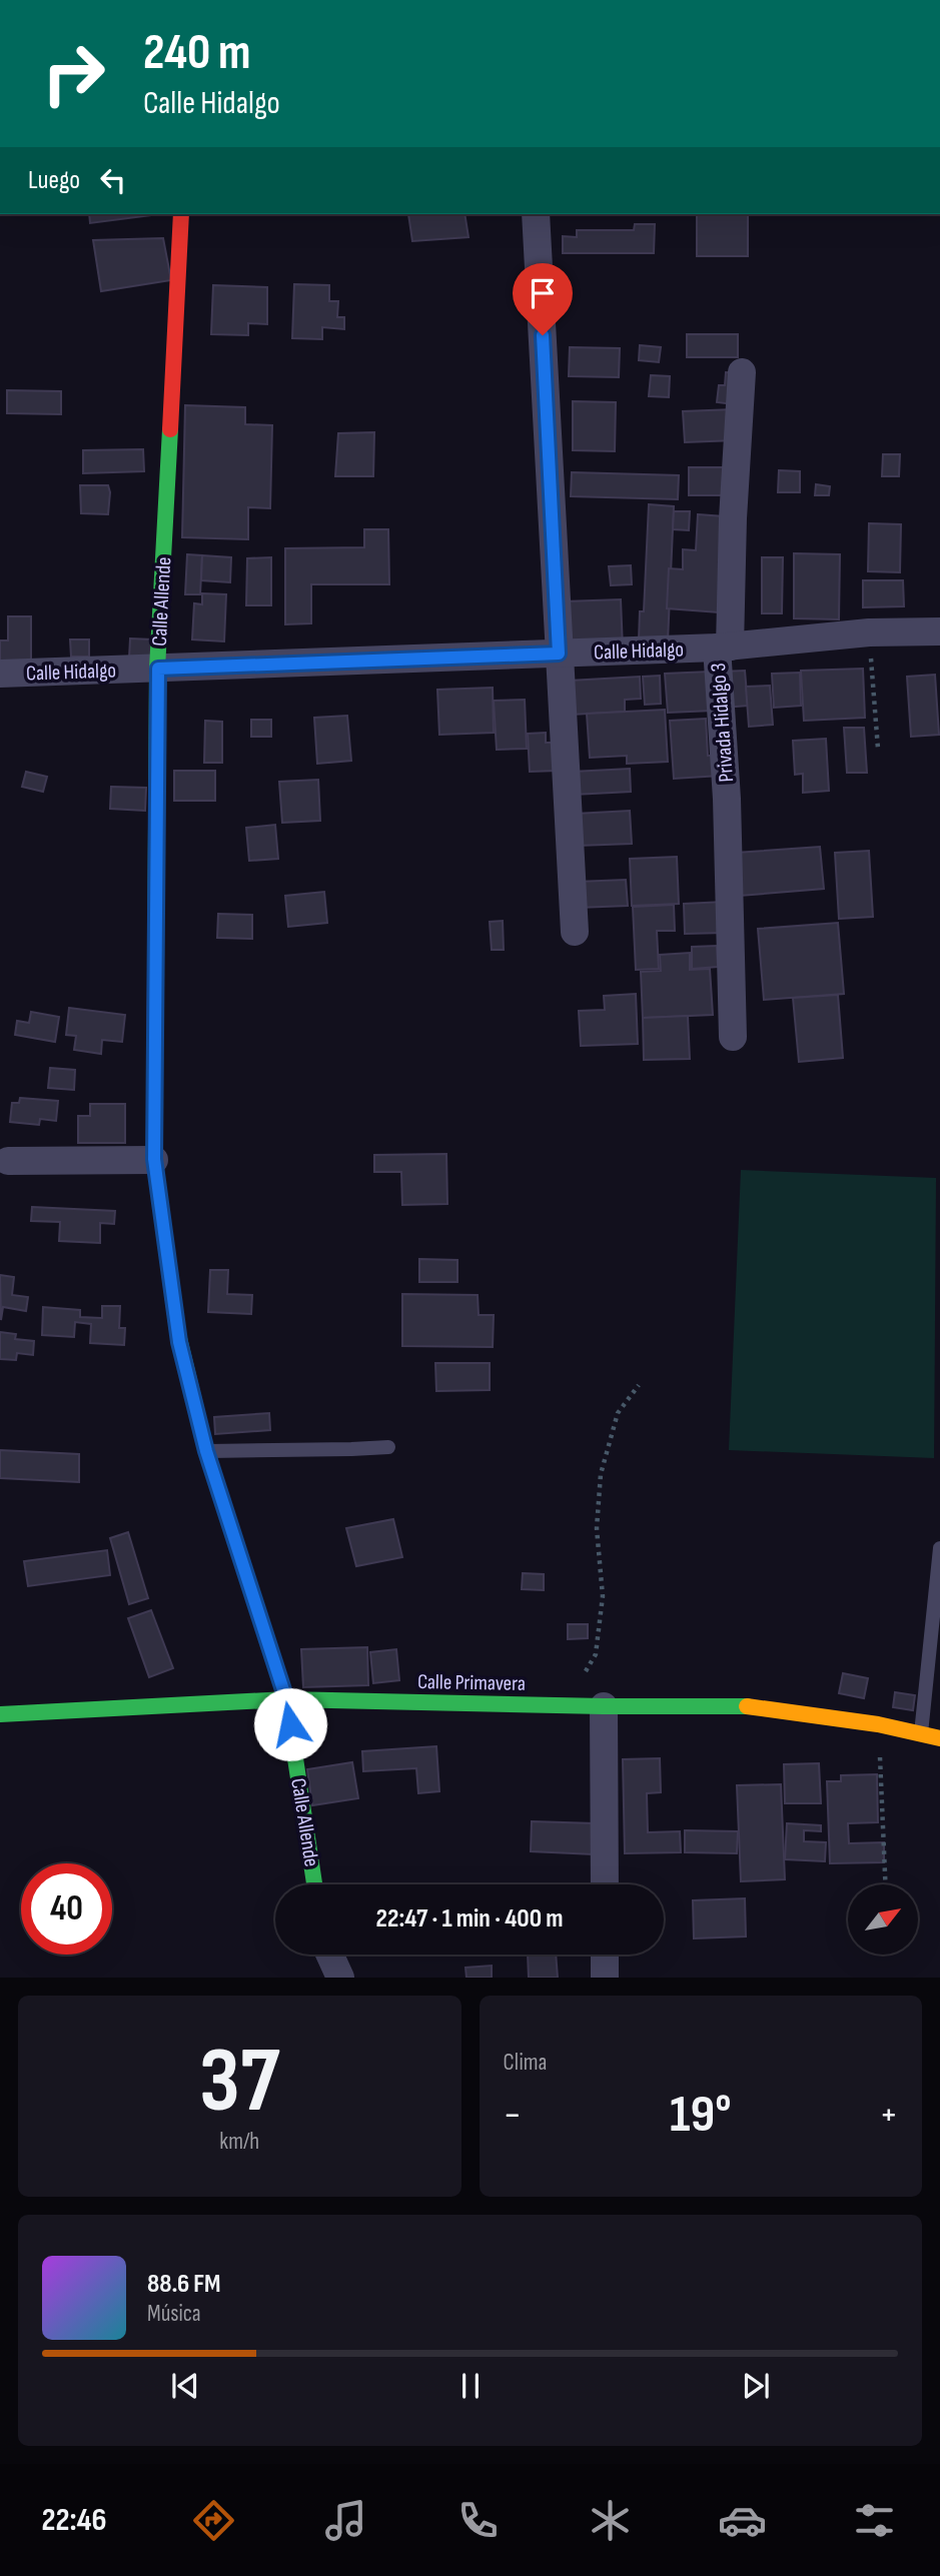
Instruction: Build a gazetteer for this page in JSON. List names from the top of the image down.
{
  "streets": {
    "street": [
      "Calle Allende",
      "Calle Hidalgo",
      "Privada Hidalgo 3",
      "Calle Primavera"
    ]
  },
  "crossings": [
    ["Calle Allende", "Calle Hidalgo"],
    ["Calle Allende", "Calle Primavera"],
    ["Calle Hidalgo", "Privada Hidalgo 3"]
  ],
  "north": "top right",
  "page": {
    "turn": ["240 m", "Calle Hidalgo"],
    "then": "Luego",
    "limit": "40",
    "trip": "22:47 · 1 min · 400 m",
    "tile": [
      ["37", "km/h"],
      "Clima"
    ],
    "heat": ["−", "19°", "+"],
    "song": ["88.6 FM", "Música"],
    "tabs": "22:46"
  }
}
